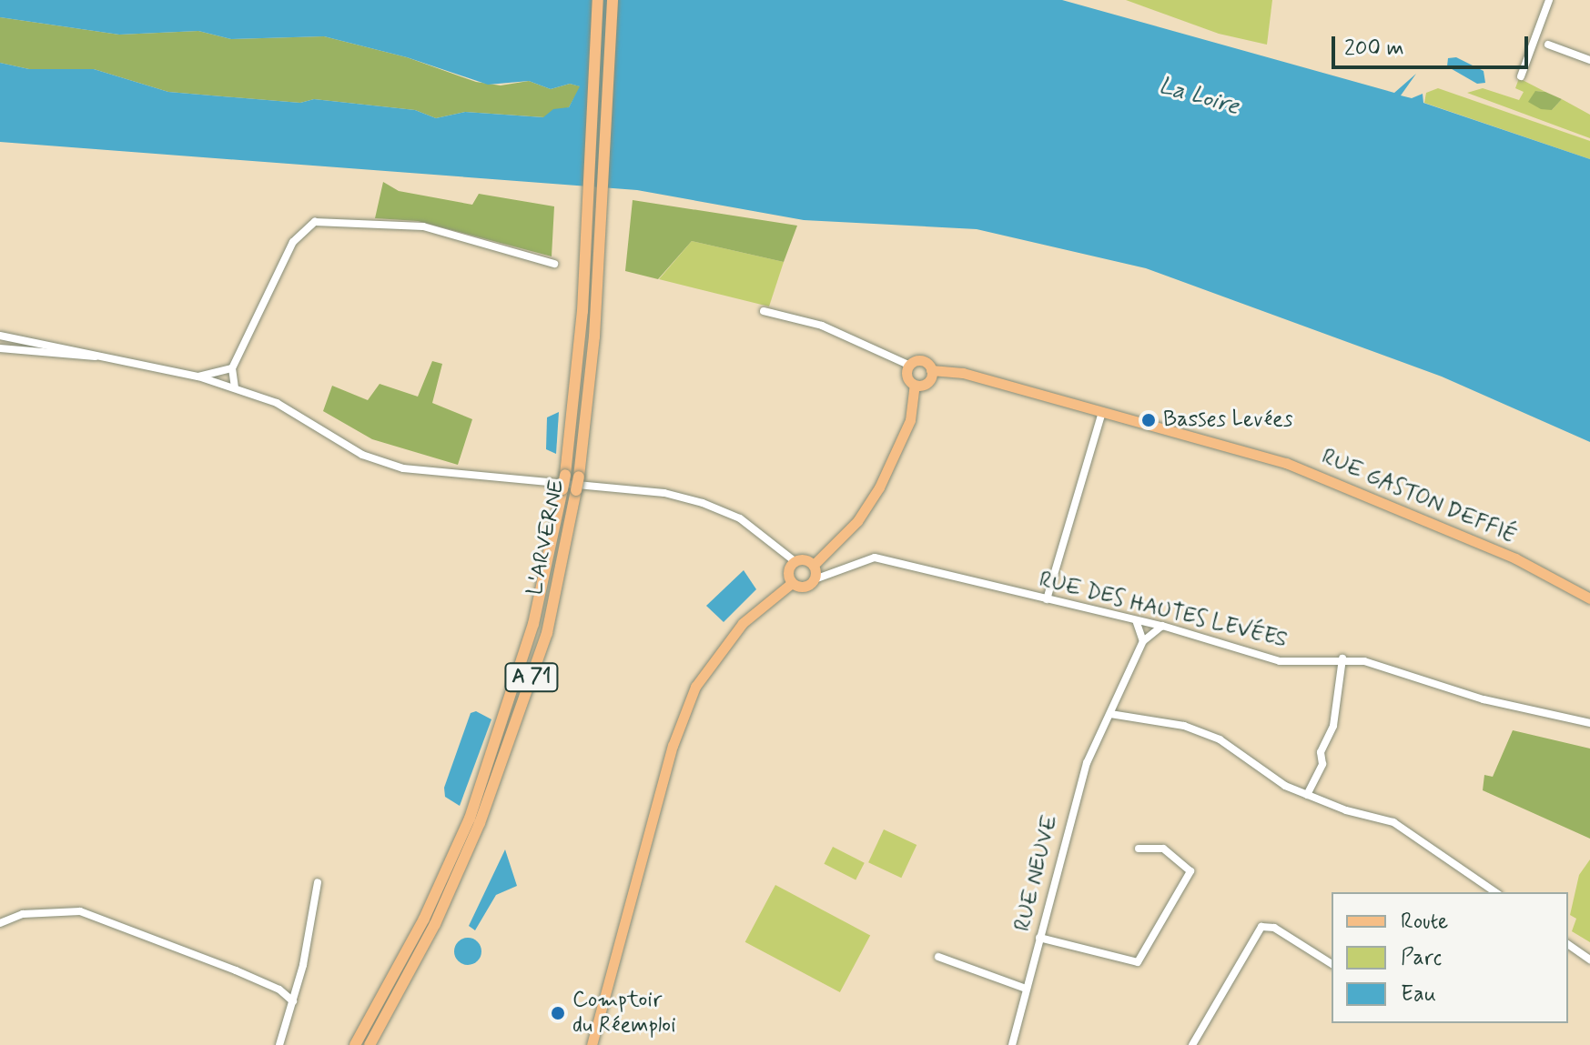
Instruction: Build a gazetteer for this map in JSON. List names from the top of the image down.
{
  "streets": {
    "highway": ["L'ARVERNE", "A 71"],
    "main road": ["RUE GASTON DEFFIÉ"],
    "street": ["RUE DES HAUTES LEVÉES", "RUE NEUVE"]
  },
  "water": ["La Loire"],
  "places": ["Basses Levées", "Comptoir du Réemploi"],
  "legend": ["Route", "Parc", "Eau"],
  "scale_bar": "200 m"
}
